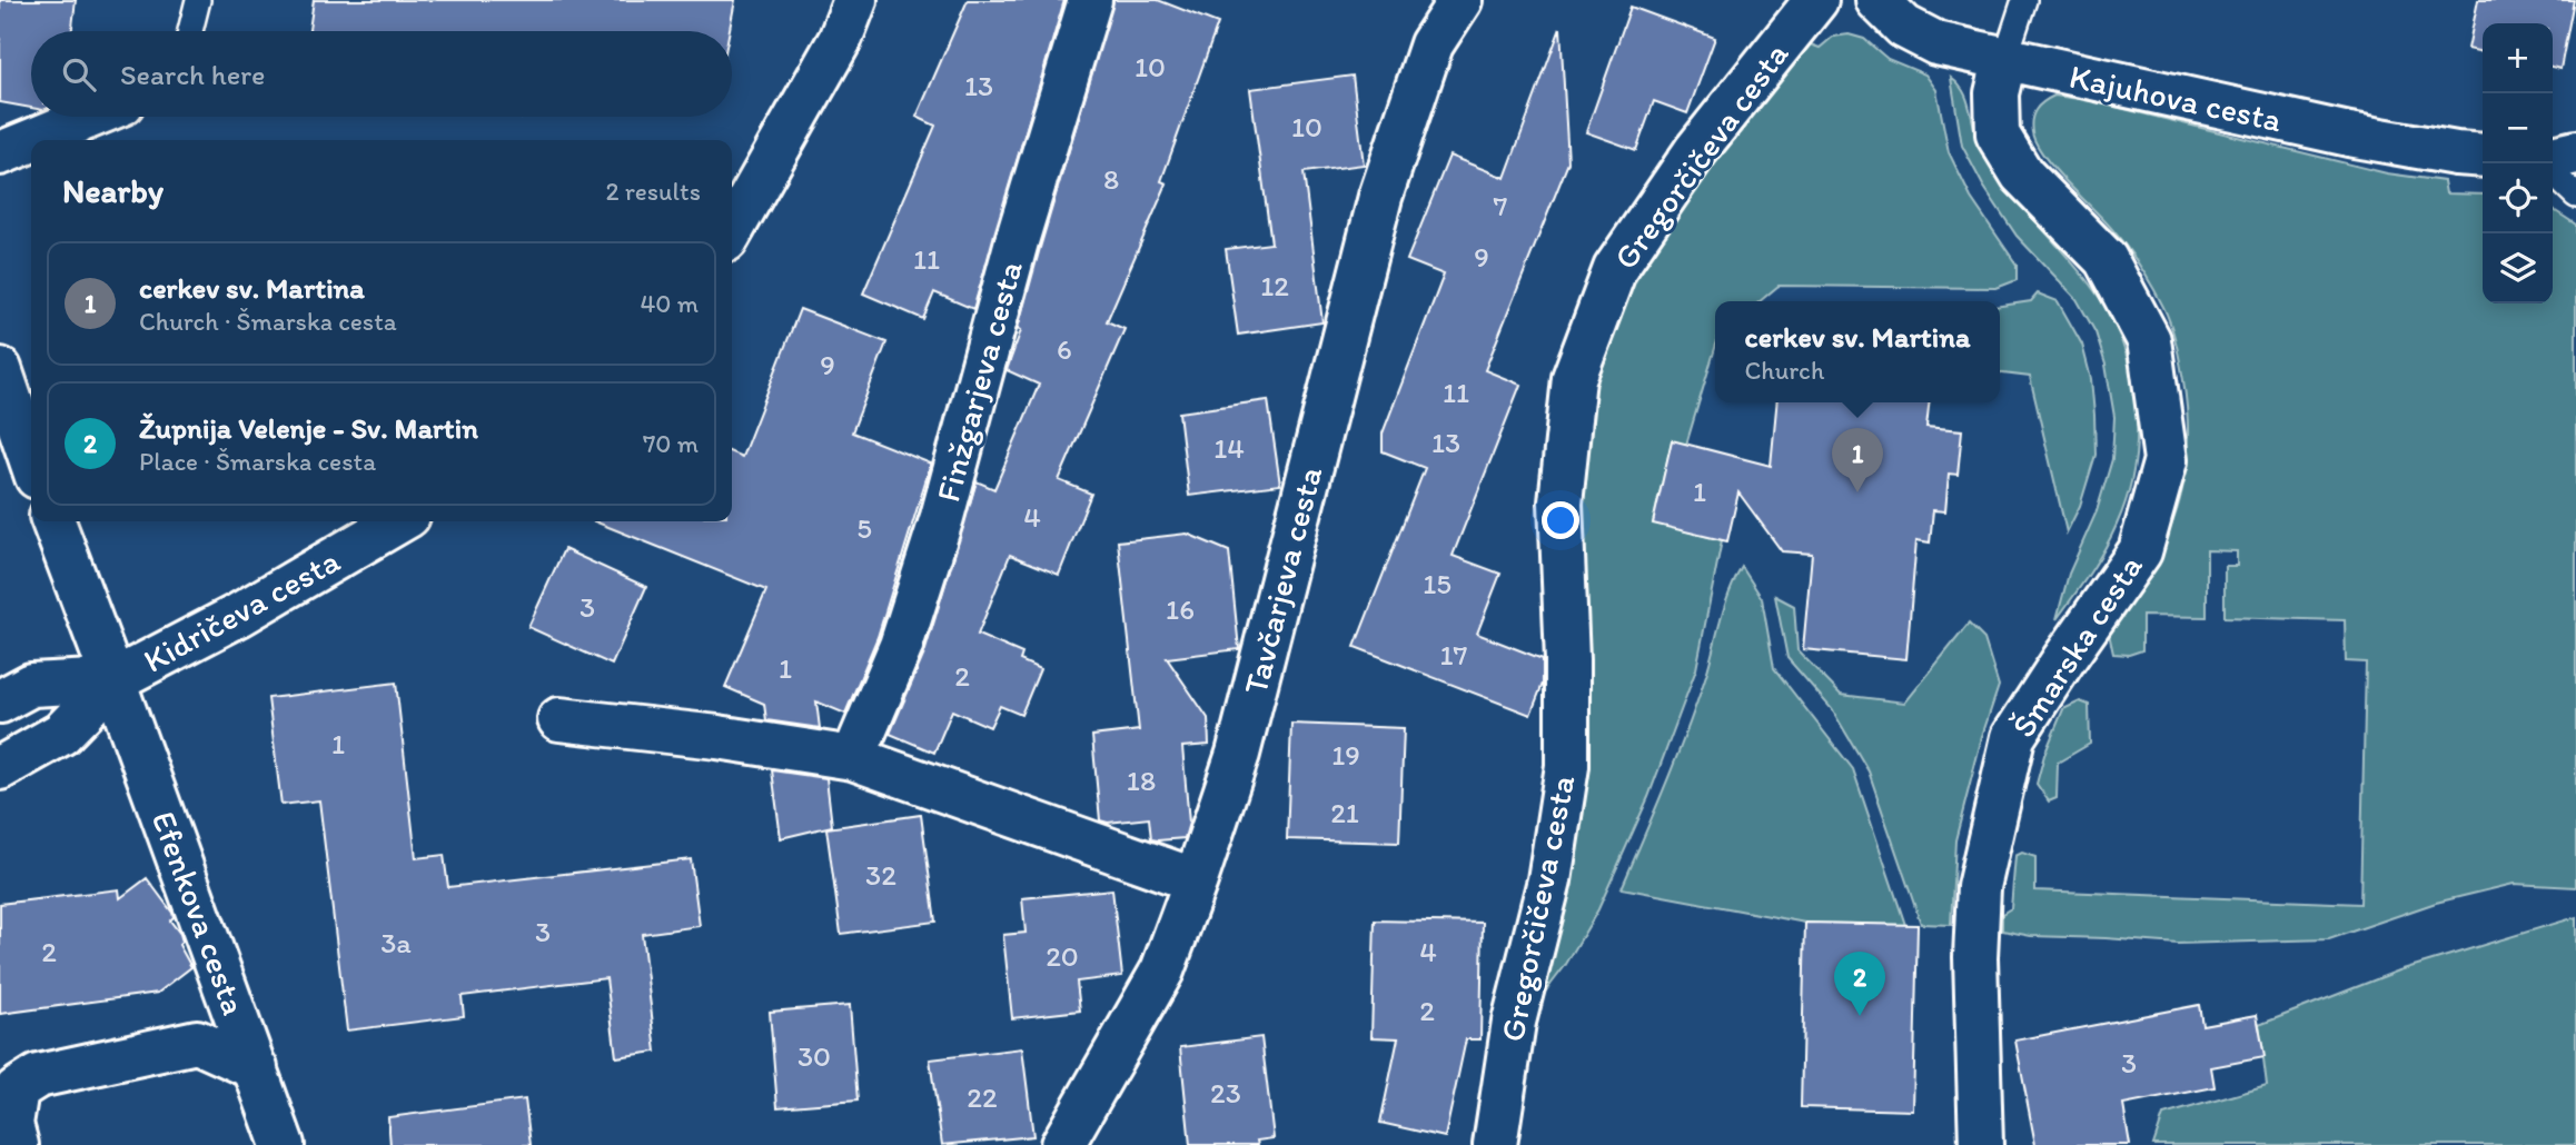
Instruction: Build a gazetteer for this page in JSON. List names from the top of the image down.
{
  "streets": {
    "street": [
      "Kajuhova cesta",
      "Gregorčičeva cesta",
      "Finžgarjeva cesta",
      "Tavčarjeva cesta",
      "Kidričeva cesta",
      "Šmarska cesta",
      "Efenkova cesta"
    ]
  },
  "crossings": [
    ["Kajuhova cesta", "Šmarska cesta"],
    ["Kidričeva cesta", "Efenkova cesta"]
  ],
  "house_numbers": [
    "10",
    "13",
    "10",
    "8",
    "7",
    "9",
    "11",
    "12",
    "6",
    "9",
    "11",
    "13",
    "14",
    "1",
    "4",
    "5",
    "15",
    "3",
    "16",
    "17",
    "1",
    "2",
    "1",
    "19",
    "18",
    "21",
    "32",
    "3",
    "3a",
    "2",
    "4",
    "20",
    "2",
    "30",
    "3",
    "23",
    "22"
  ],
  "page": {
    "map_buttons": ["+", "−"],
    "search": "Search here",
    "heading": ["Nearby", "2 results"],
    "list": [
      {
        "mark": "1",
        "name": "cerkev sv. Martina",
        "note": "Church · Šmarska cesta",
        "value": "40 m"
      },
      {
        "mark": "2",
        "name": "Župnija Velenje - Sv. Martin",
        "note": "Place · Šmarska cesta",
        "value": "70 m"
      }
    ],
    "popup": ["cerkev sv. Martina", "Church"],
    "pins": ["1", "2"]
  }
}
